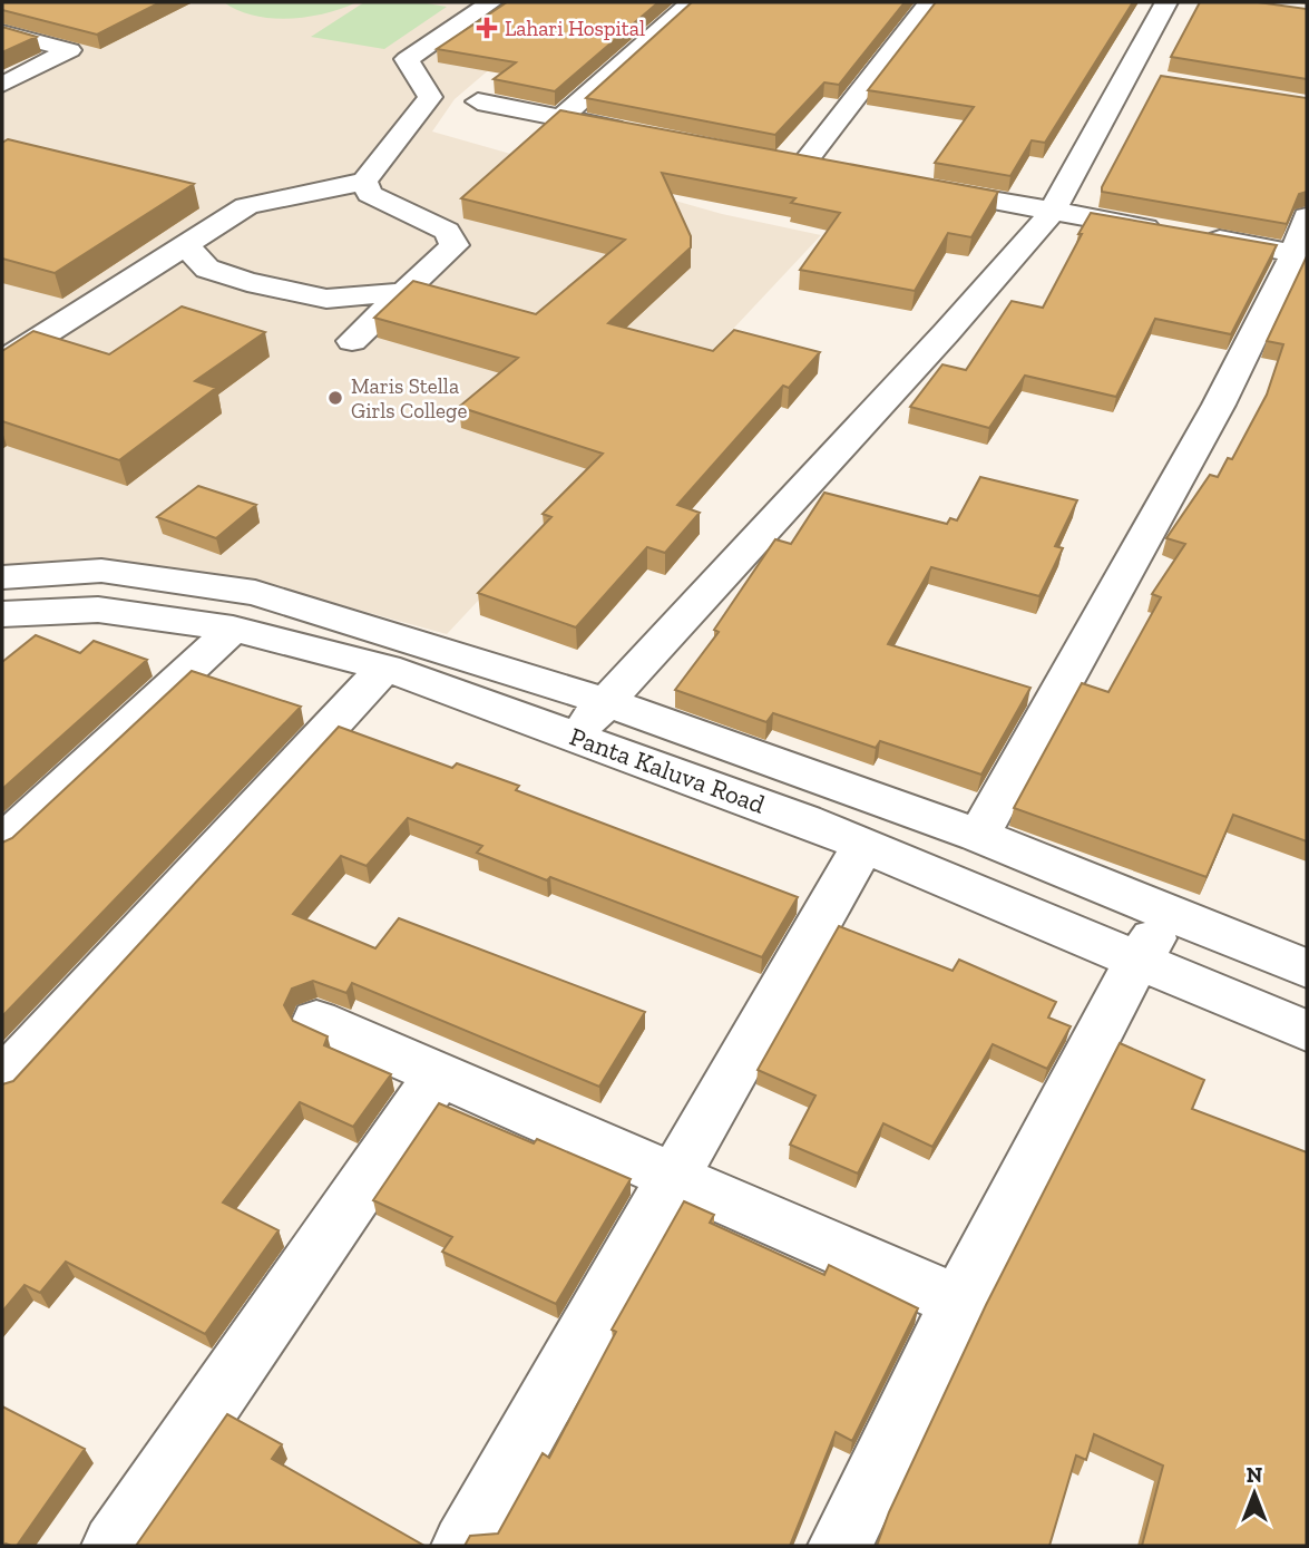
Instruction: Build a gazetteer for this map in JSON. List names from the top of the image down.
{
  "streets": {
    "street": ["Panta Kaluva Road"]
  },
  "places": {
    "health": ["Lahari Hospital"],
    "other": ["Maris Stella Girls College"]
  },
  "north": "top"
}
